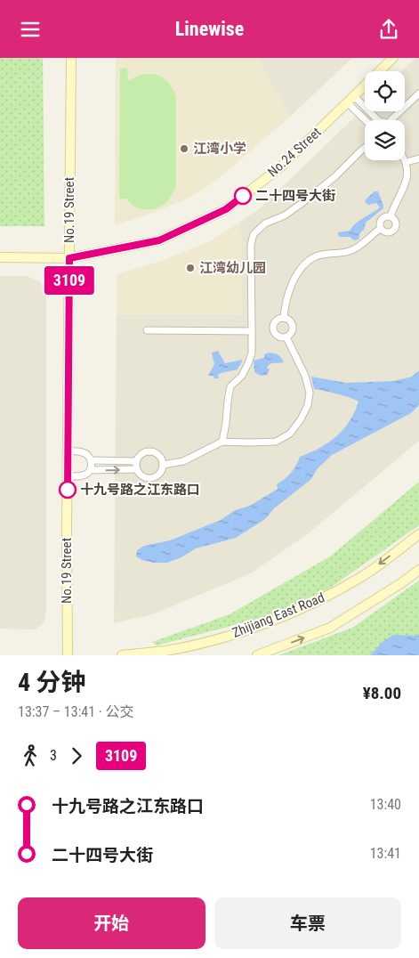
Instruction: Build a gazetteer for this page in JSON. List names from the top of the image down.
{
  "streets": {
    "street": ["No.24 Street", "No.19 Street", "Zhijiang East Road"]
  },
  "crossings": [
    ["No.24 Street", "No.19 Street"]
  ],
  "places": [
    "江湾小学",
    "二十四号大街",
    "江湾幼儿园",
    "十九号路之江东路口"
  ],
  "lines": ["bus line 3109"],
  "page": {
    "header": "Linewise",
    "on_map": "3109",
    "heading": ["4 分钟", "13:37 – 13:41 · 公交", "¥8.00"],
    "legs": ["3", "3109"],
    "list": [
      {
        "name": "十九号路之江东路口",
        "value": "13:40"
      },
      {
        "name": "二十四号大街",
        "value": "13:41"
      }
    ],
    "buttons": ["开始", "车票"]
  }
}
